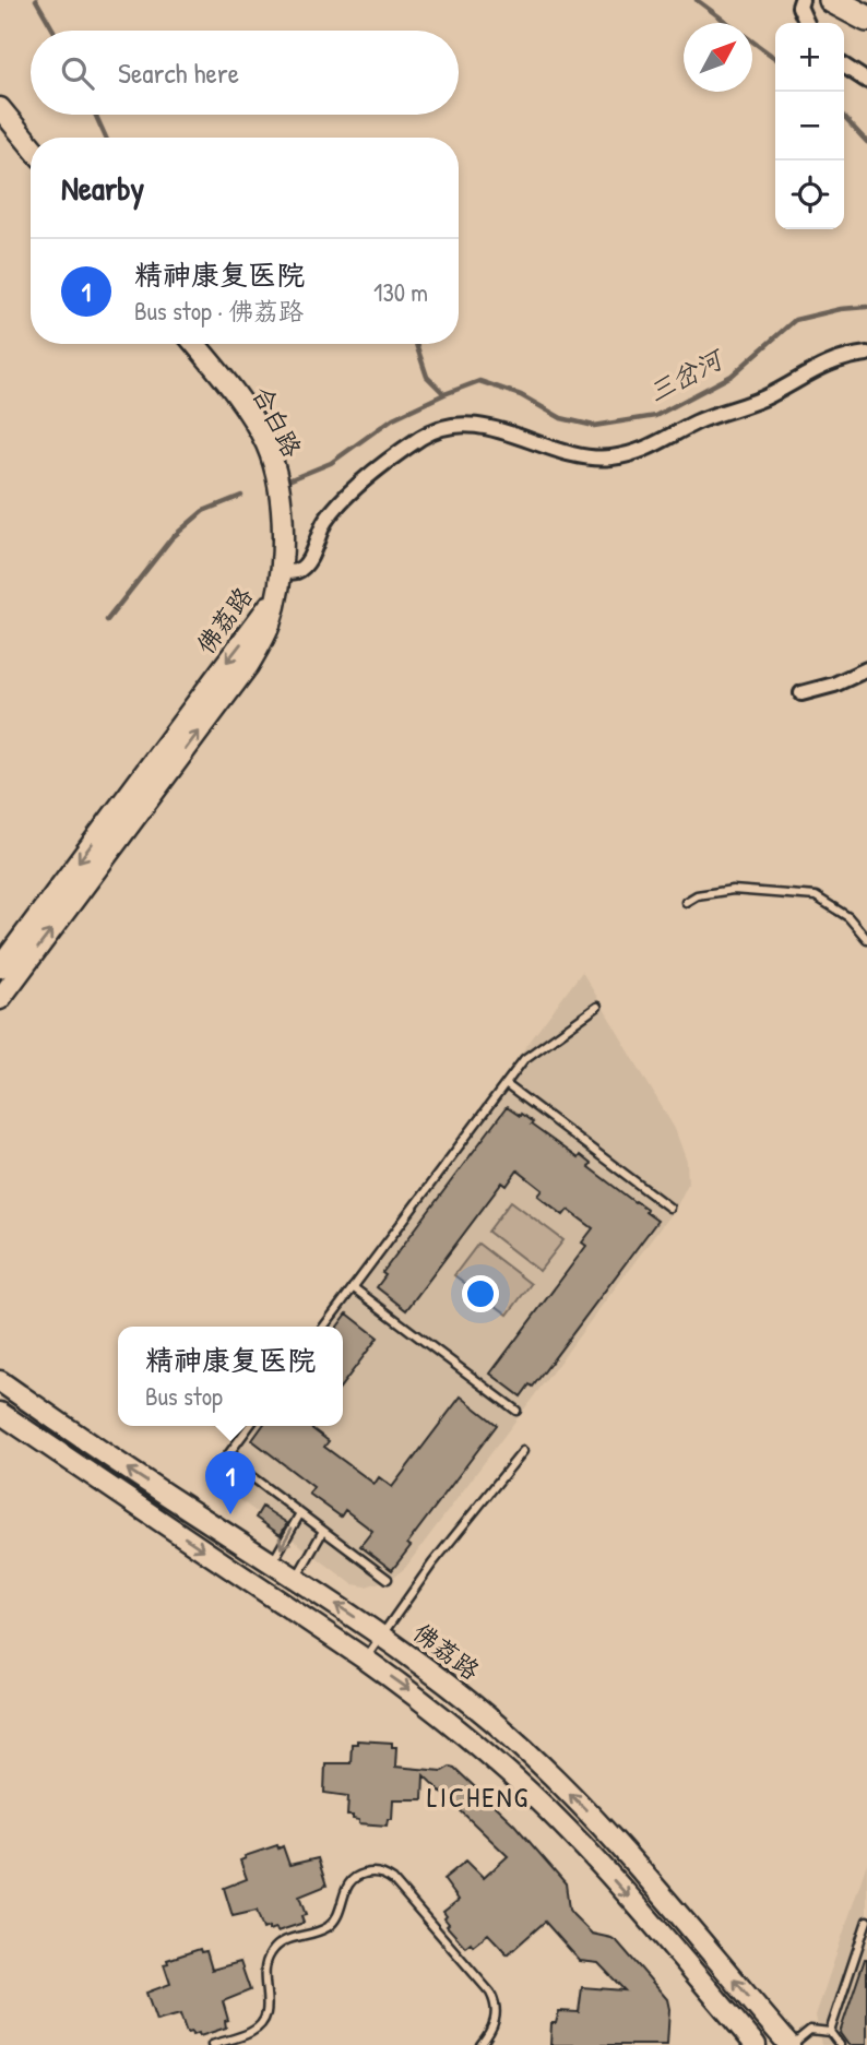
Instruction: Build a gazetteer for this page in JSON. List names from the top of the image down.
{
  "streets": {
    "main road": ["合白路", "佛荔路"]
  },
  "crossings": [
    ["合白路", "佛荔路"]
  ],
  "districts": ["LICHENG"],
  "water": ["三岔河"],
  "north": "top right",
  "page": {
    "map_buttons": ["+", "−"],
    "search": "Search here",
    "heading": "Nearby",
    "list": [
      {
        "mark": "1",
        "name": "精神康复医院",
        "note": "Bus stop · 佛荔路",
        "value": "130 m"
      }
    ],
    "popup": ["精神康复医院", "Bus stop"],
    "pins": "1"
  }
}
